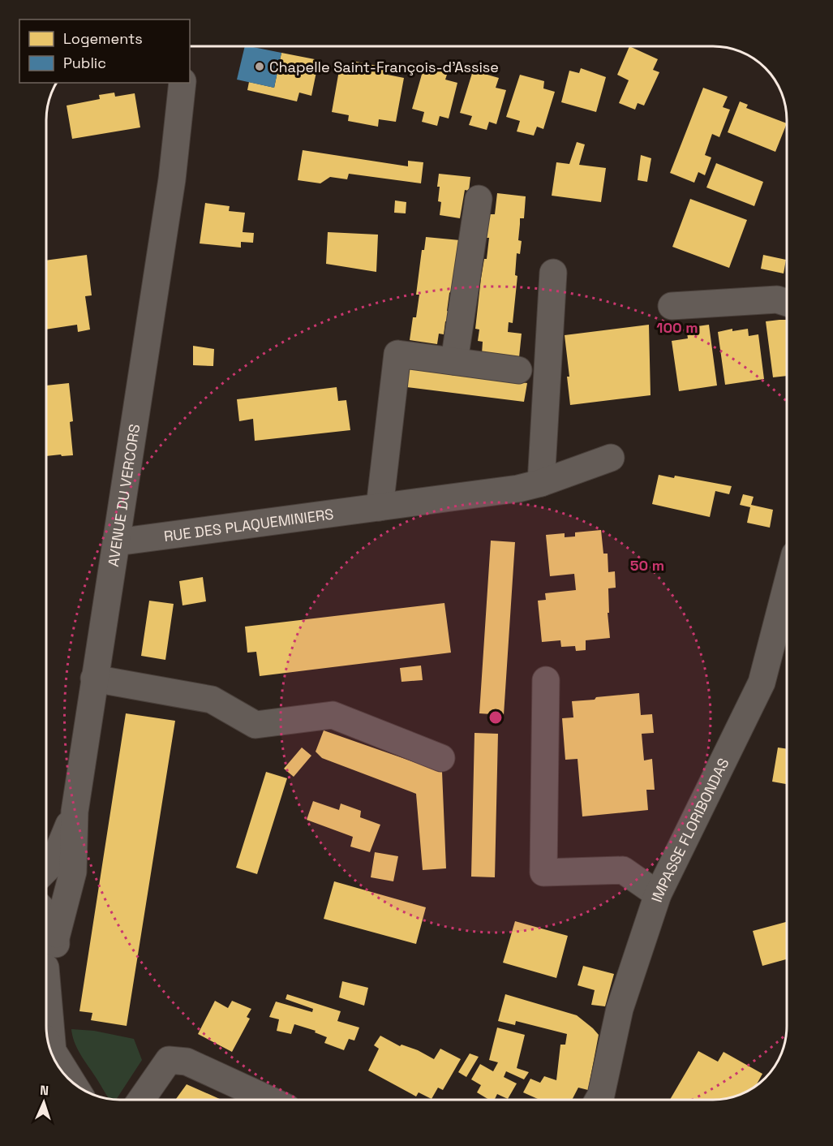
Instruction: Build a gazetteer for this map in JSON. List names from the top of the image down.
{
  "streets": {
    "street": ["AVENUE DU VERCORS", "RUE DES PLAQUEMINIERS", "IMPASSE FLORIBONDAS"]
  },
  "crossings": [
    ["AVENUE DU VERCORS", "RUE DES PLAQUEMINIERS"]
  ],
  "places": ["Chapelle Saint-François-d'Assise"],
  "legend": ["Logements", "Public"],
  "north": "top",
  "rings": ["100 m", "50 m"]
}
